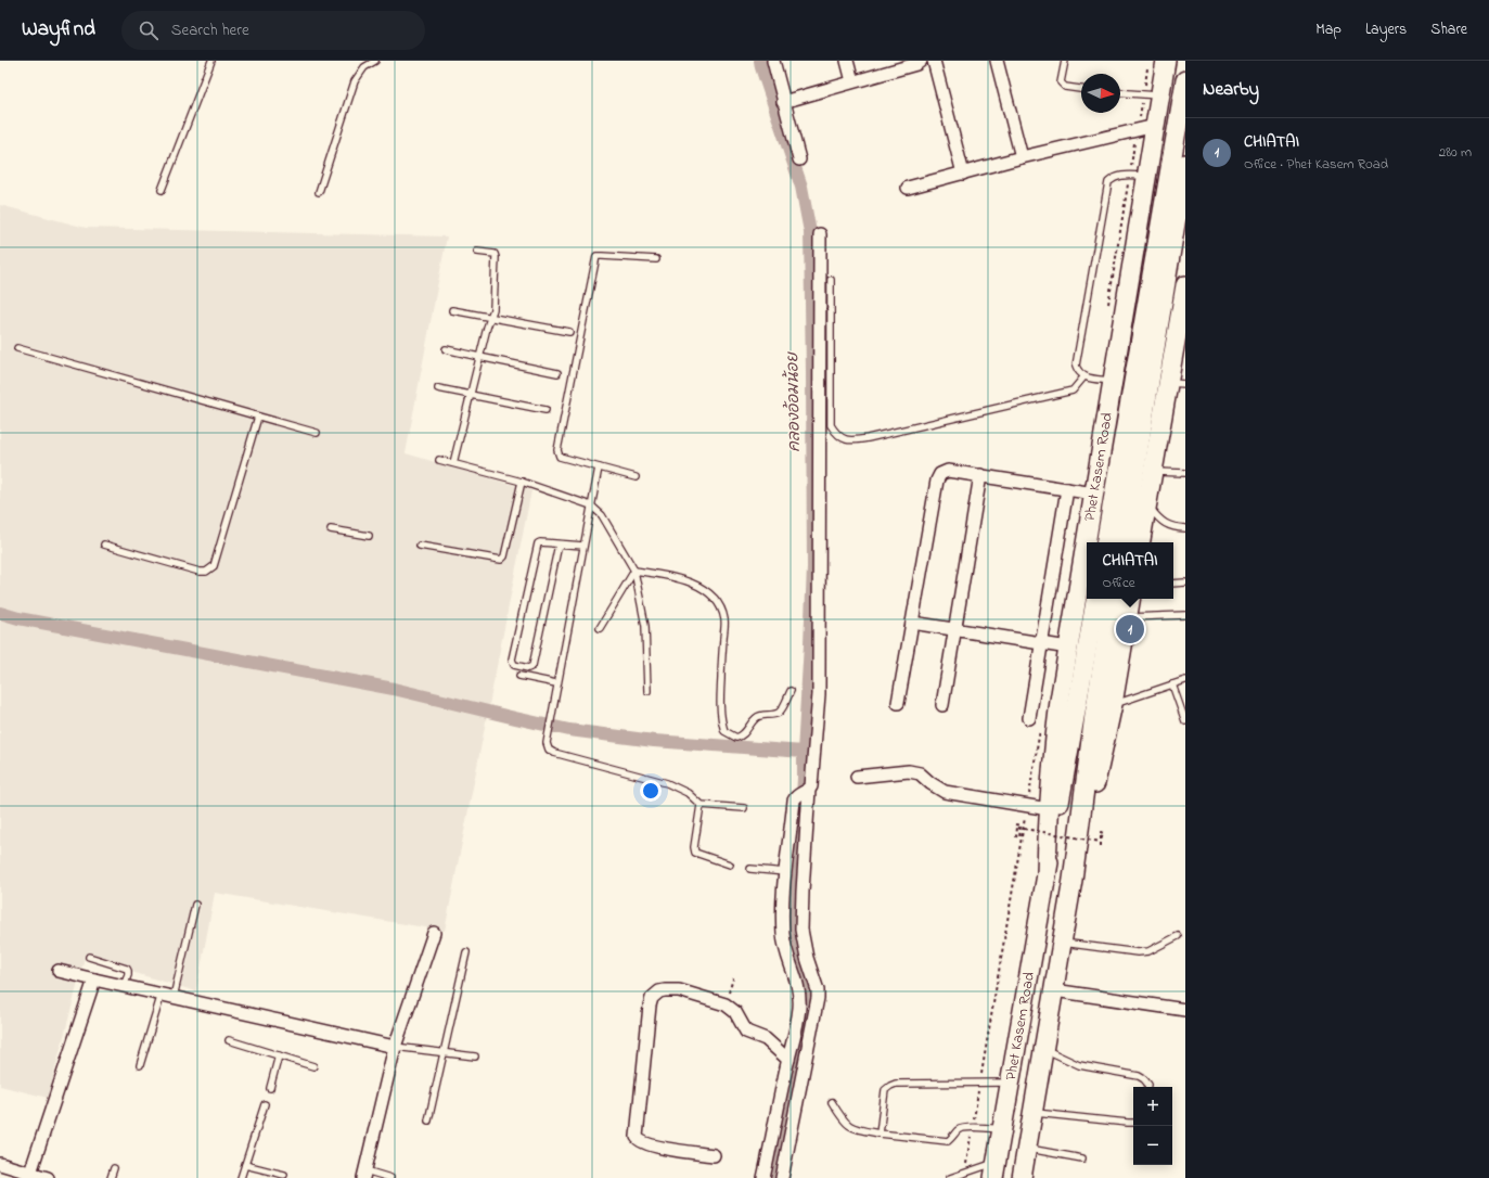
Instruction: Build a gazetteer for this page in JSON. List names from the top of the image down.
{
  "streets": {
    "main road": ["Phet Kasem Road"]
  },
  "water": ["คลองอ้อมน้อย"],
  "north": "right",
  "page": {
    "header": "Wayfind",
    "search": "Search here",
    "nav": ["Map", "Layers", "Share"],
    "heading": "Nearby",
    "list": [
      {
        "mark": "1",
        "name": "CHIATAI",
        "note": "Office · Phet Kasem Road",
        "value": "280 m"
      }
    ],
    "popup": ["CHIATAI", "Office"],
    "pins": "1",
    "map_buttons": ["+", "−"]
  }
}
